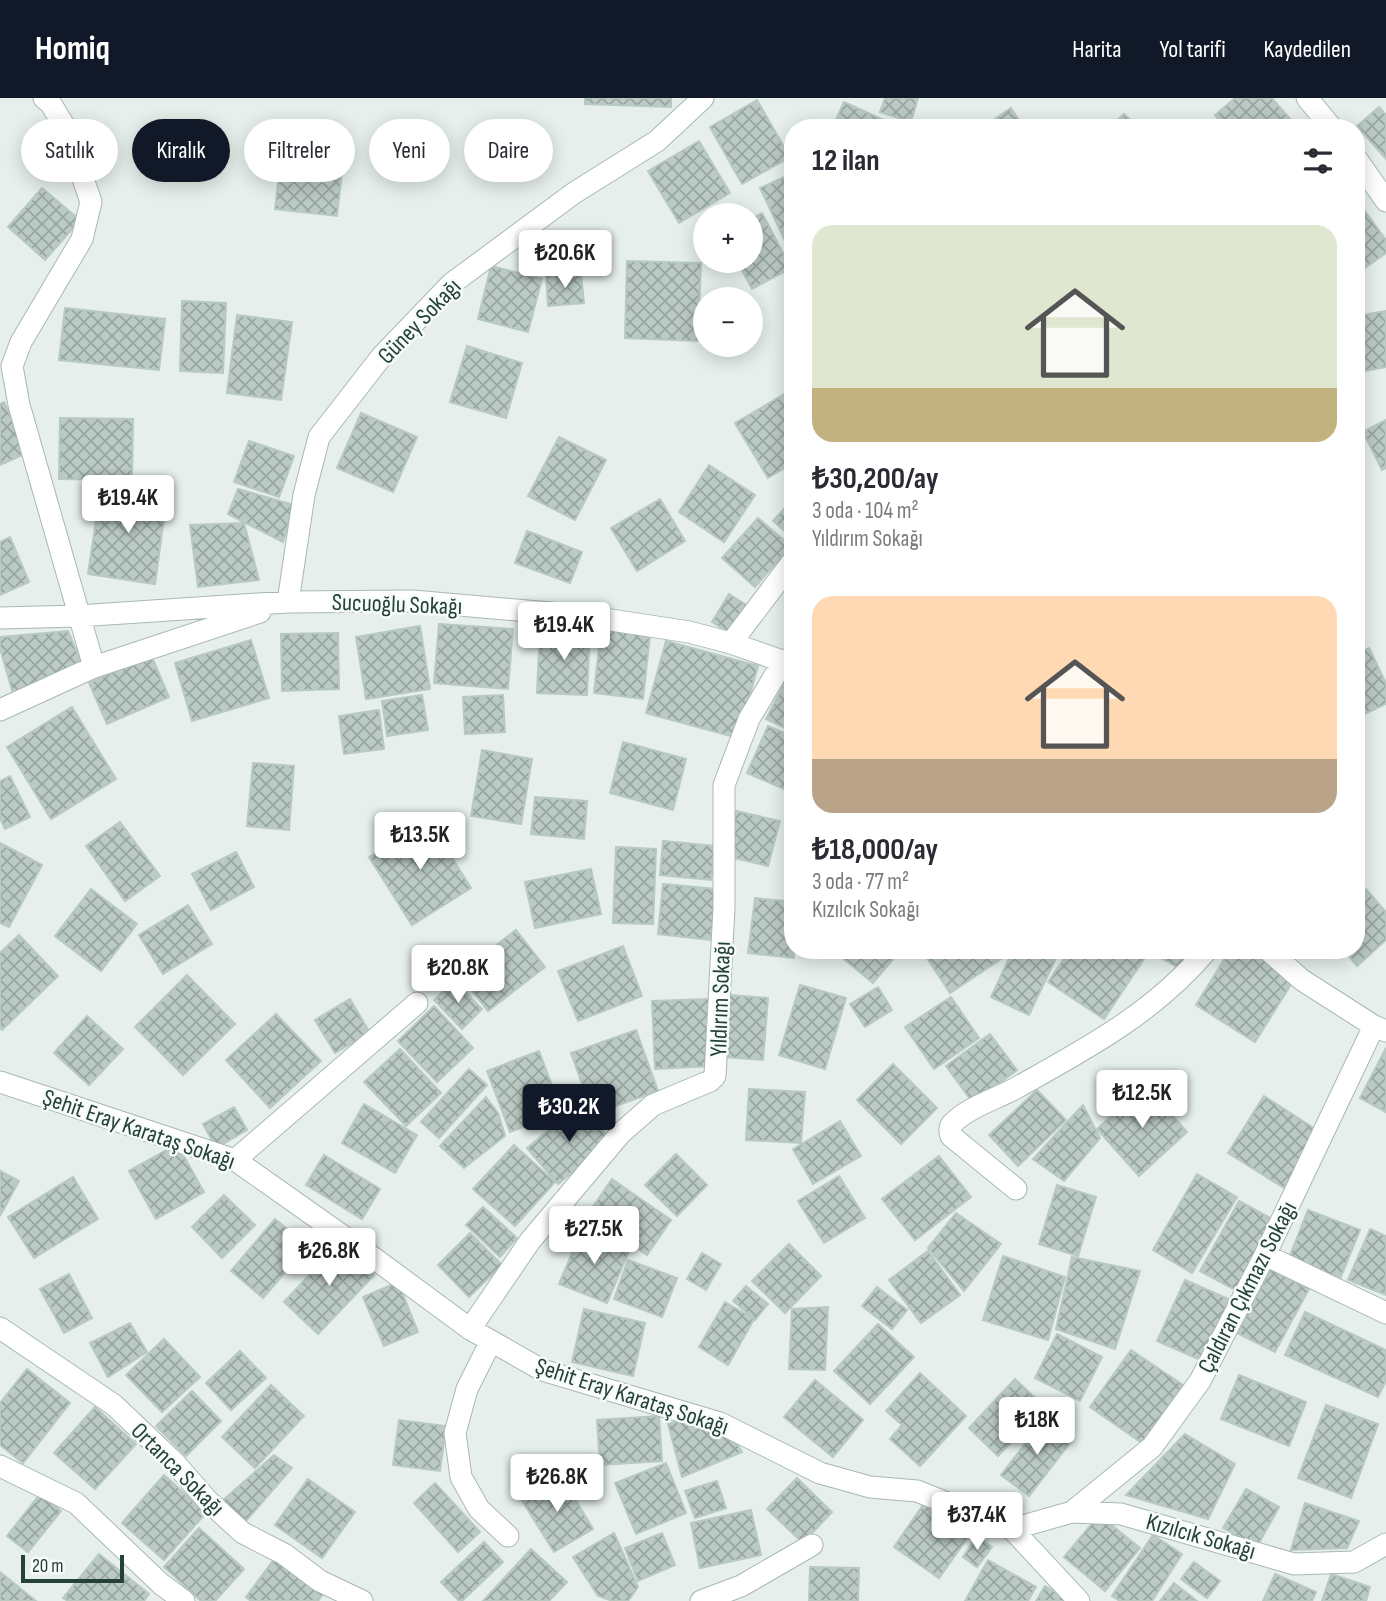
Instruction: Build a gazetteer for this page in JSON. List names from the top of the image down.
{
  "streets": {
    "street": [
      "Güney Sokağı",
      "Sucuoğlu Sokağı",
      "Yıldırım Sokağı",
      "Şehit Eray Karataş Sokağı",
      "Çaldıran Çıkmazı Sokağı",
      "Ortanca Sokağı",
      "Kızılcık Sokağı"
    ]
  },
  "crossings": [
    ["Güney Sokağı", "Sucuoğlu Sokağı"],
    ["Yıldırım Sokağı", "Şehit Eray Karataş Sokağı"],
    ["Şehit Eray Karataş Sokağı", "Kızılcık Sokağı"],
    ["Çaldıran Çıkmazı Sokağı", "Kızılcık Sokağı"]
  ],
  "scale_bar": "20 m",
  "page": {
    "header": "Homiq",
    "nav": ["Harita", "Yol tarifi", "Kaydedilen"],
    "chip": [
      "Satılık",
      "Kiralık",
      "Filtreler",
      "Yeni",
      "Daire"
    ],
    "heading": "12 ilan",
    "map_buttons": ["+", "−"],
    "list": [
      {
        "name": "₺30,200/ay",
        "note": "3 oda · 104 m² · Yıldırım Sokağı"
      },
      {
        "name": "₺18,000/ay",
        "note": "3 oda · 77 m² · Kızılcık Sokağı"
      }
    ],
    "price": [
      "₺20.6K",
      "₺19.4K",
      "₺19.4K",
      "₺13.5K",
      "₺20.8K",
      "₺12.5K",
      "₺30.2K",
      "₺27.5K",
      "₺26.8K",
      "₺18K",
      "₺26.8K",
      "₺37.4K"
    ],
    "scale": "20 m"
  }
}
